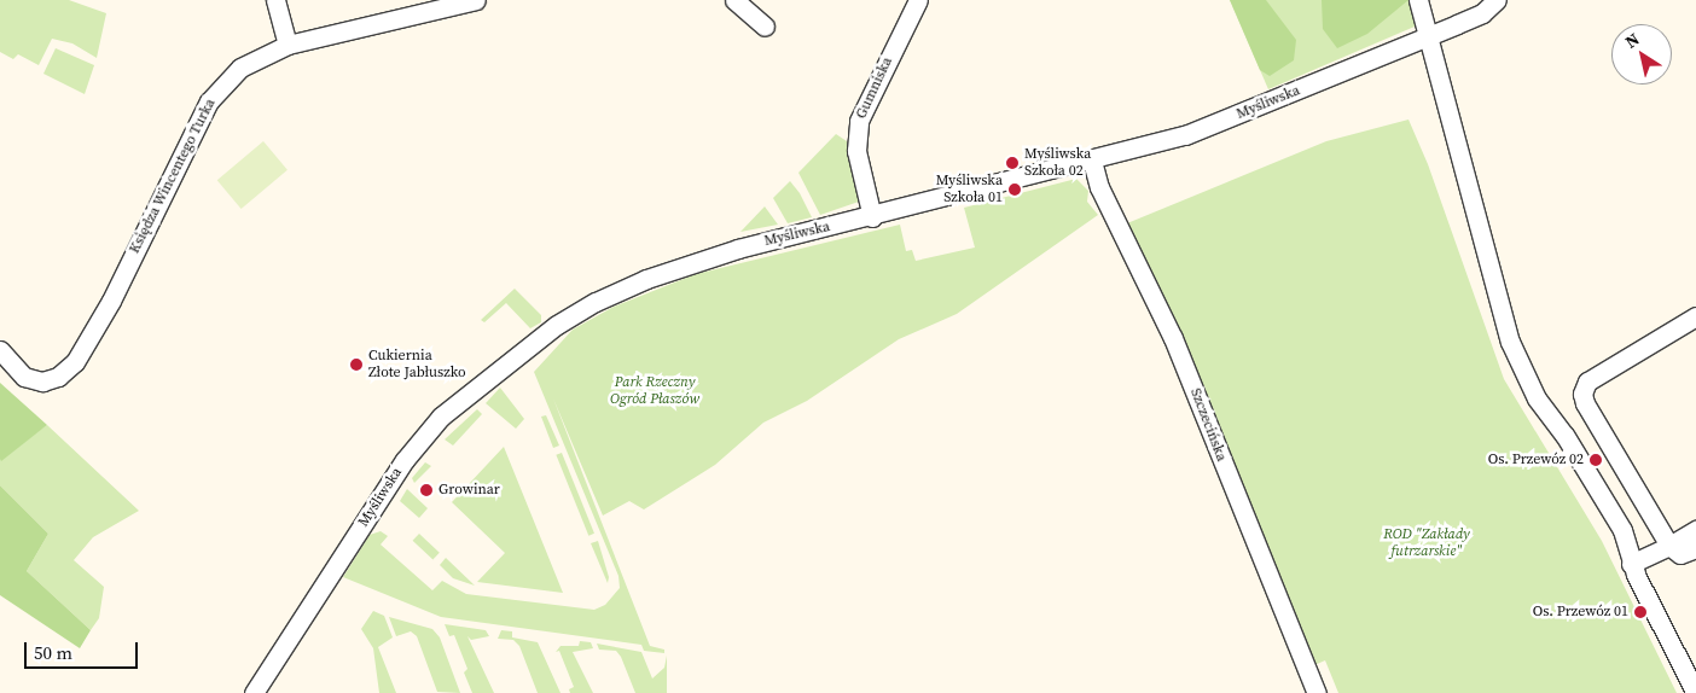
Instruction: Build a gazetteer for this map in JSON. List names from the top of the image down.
{
  "streets": {
    "street": [
      "Gumniska",
      "Myśliwska",
      "Księdza Wincentego Turka",
      "Szczecińska"
    ]
  },
  "crossings": [
    ["Gumniska", "Myśliwska"],
    ["Myśliwska", "Szczecińska"]
  ],
  "parks": ["Park Rzeczny Ogród Płaszów", "ROD \"Zakłady futrzarskie\""],
  "places": [
    "Myśliwska Szkoła 02",
    "Myśliwska Szkoła 01",
    "Cukiernia Złote Jabłuszko",
    "Os. Przewóz 02",
    "Growinar",
    "Os. Przewóz 01"
  ],
  "scale_bar": "50 m",
  "north": "top left"
}
